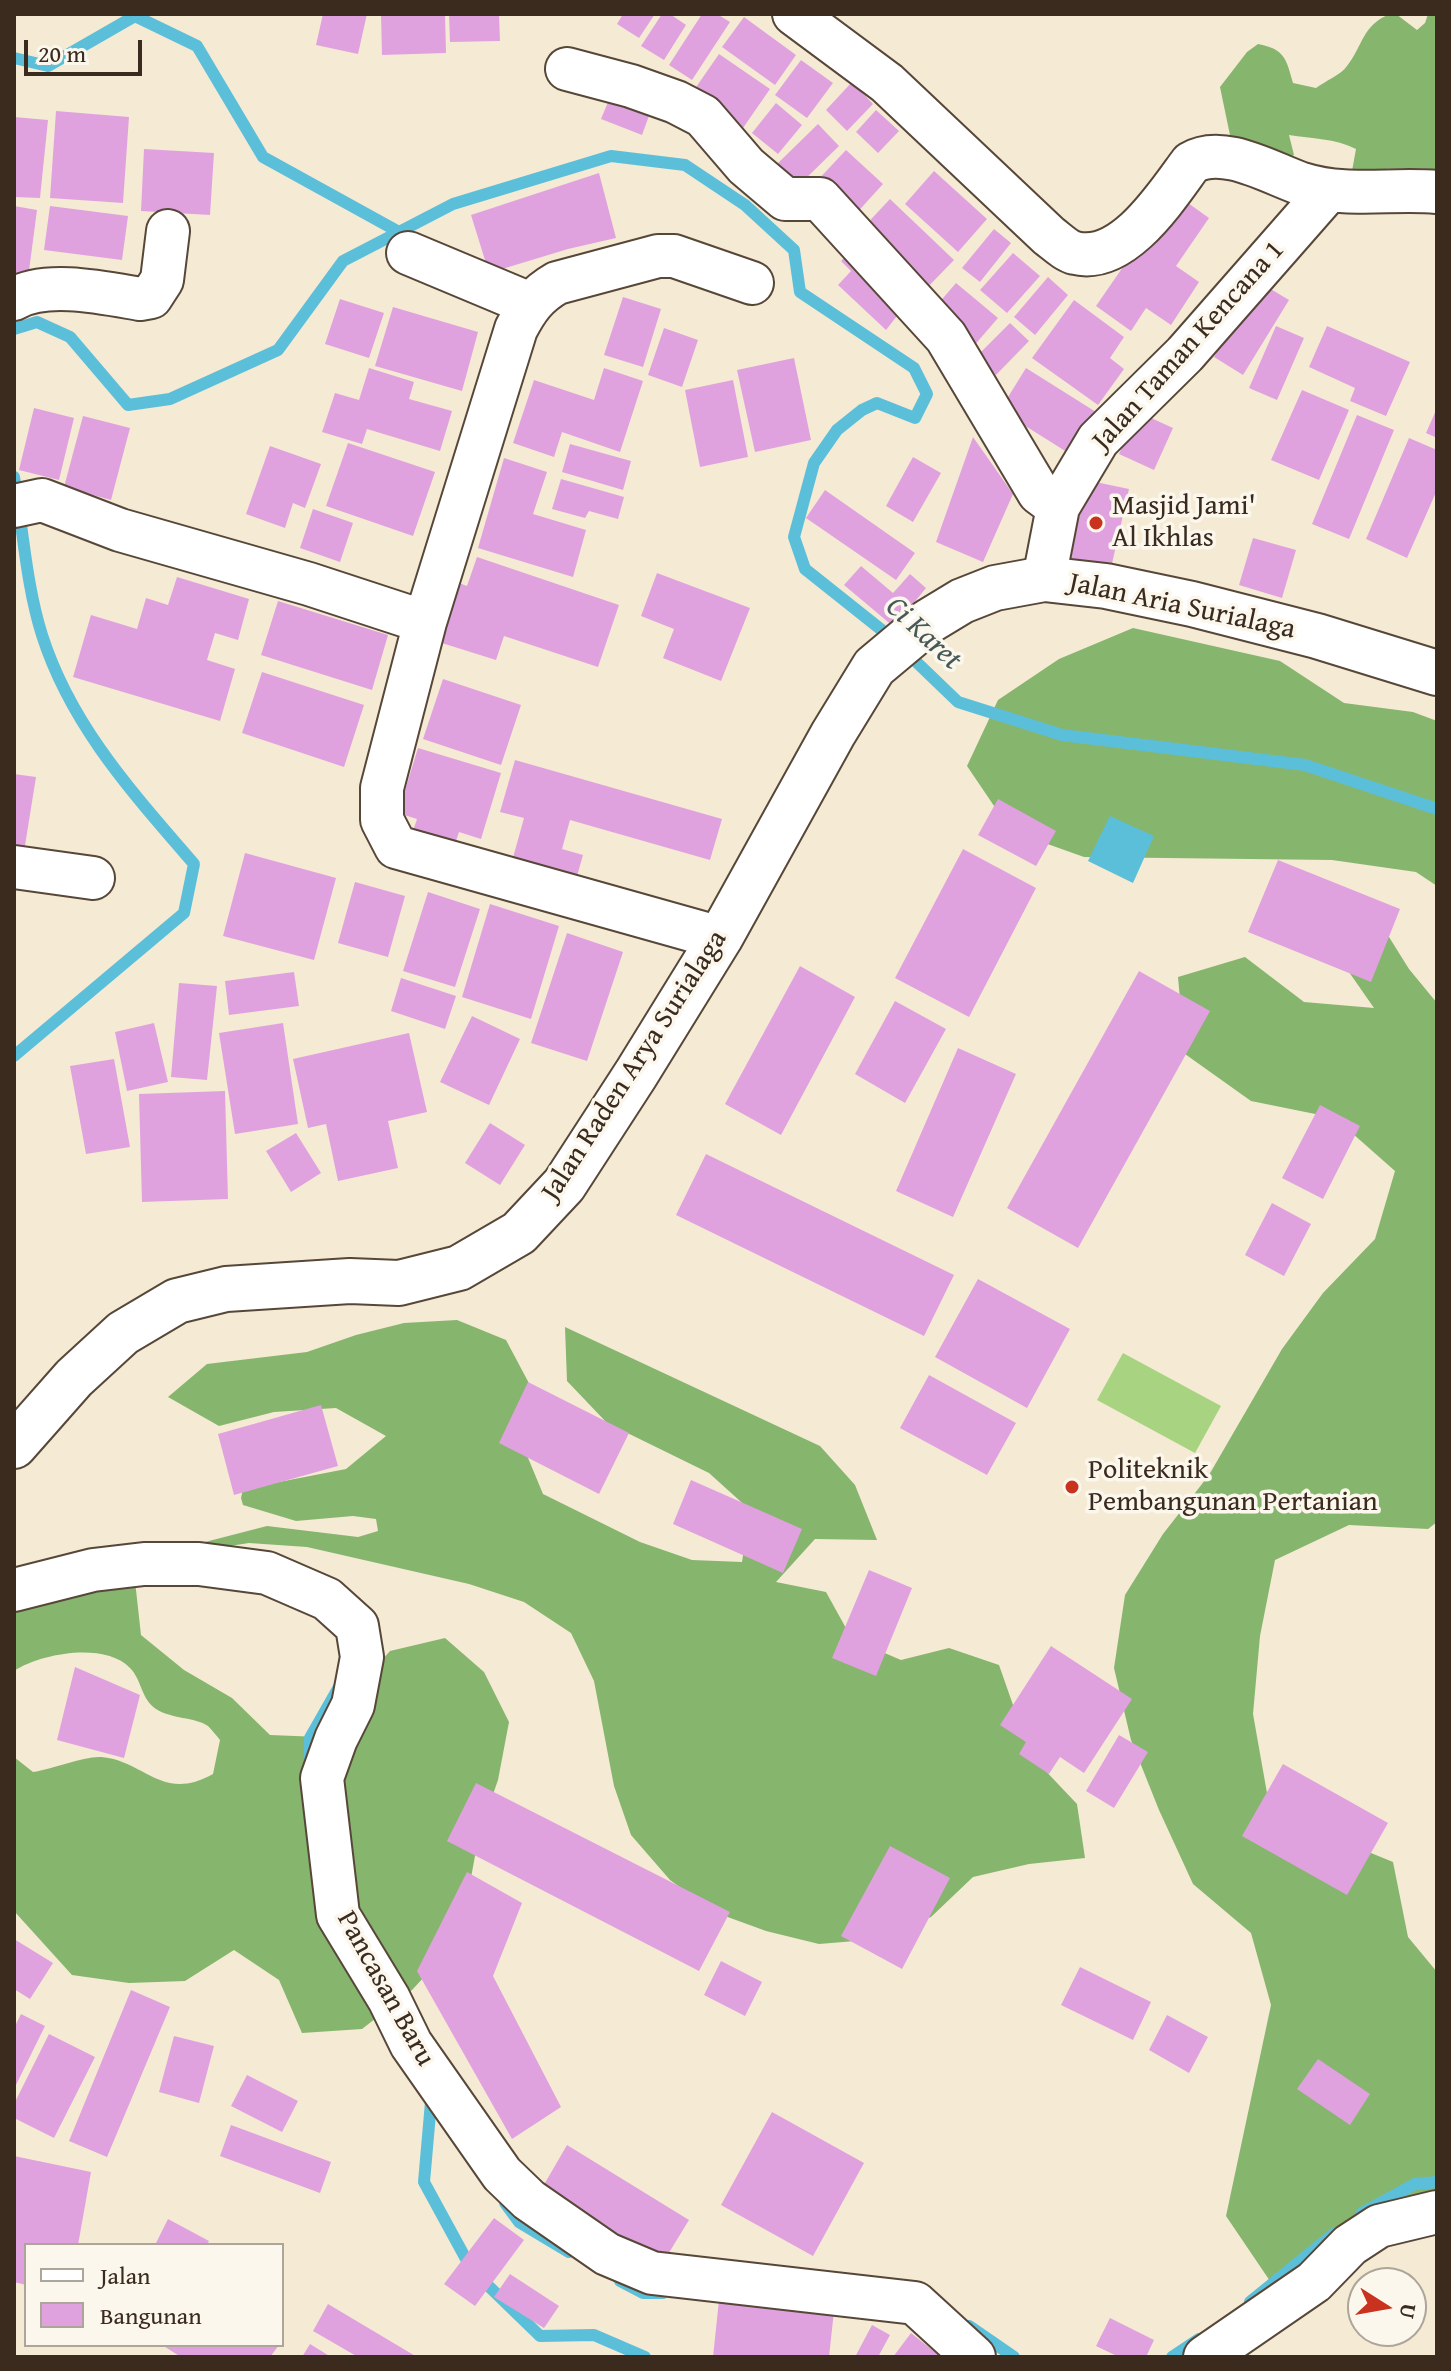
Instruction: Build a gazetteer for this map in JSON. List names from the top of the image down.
{
  "streets": {
    "main road": ["Jalan Aria Surialaga", "Jalan Raden Arya Surialaga"],
    "street": ["Jalan Taman Kencana 1", "Pancasan Baru"]
  },
  "crossings": [
    ["Jalan Taman Kencana 1", "Jalan Aria Surialaga"],
    ["Jalan Aria Surialaga", "Jalan Raden Arya Surialaga"]
  ],
  "water": ["Ci Karet"],
  "places": ["Masjid Jami' Al Ikhlas", "Politeknik Pembangunan Pertanian"],
  "legend": ["Jalan", "Bangunan"],
  "scale_bar": "20 m",
  "north": "right"
}
